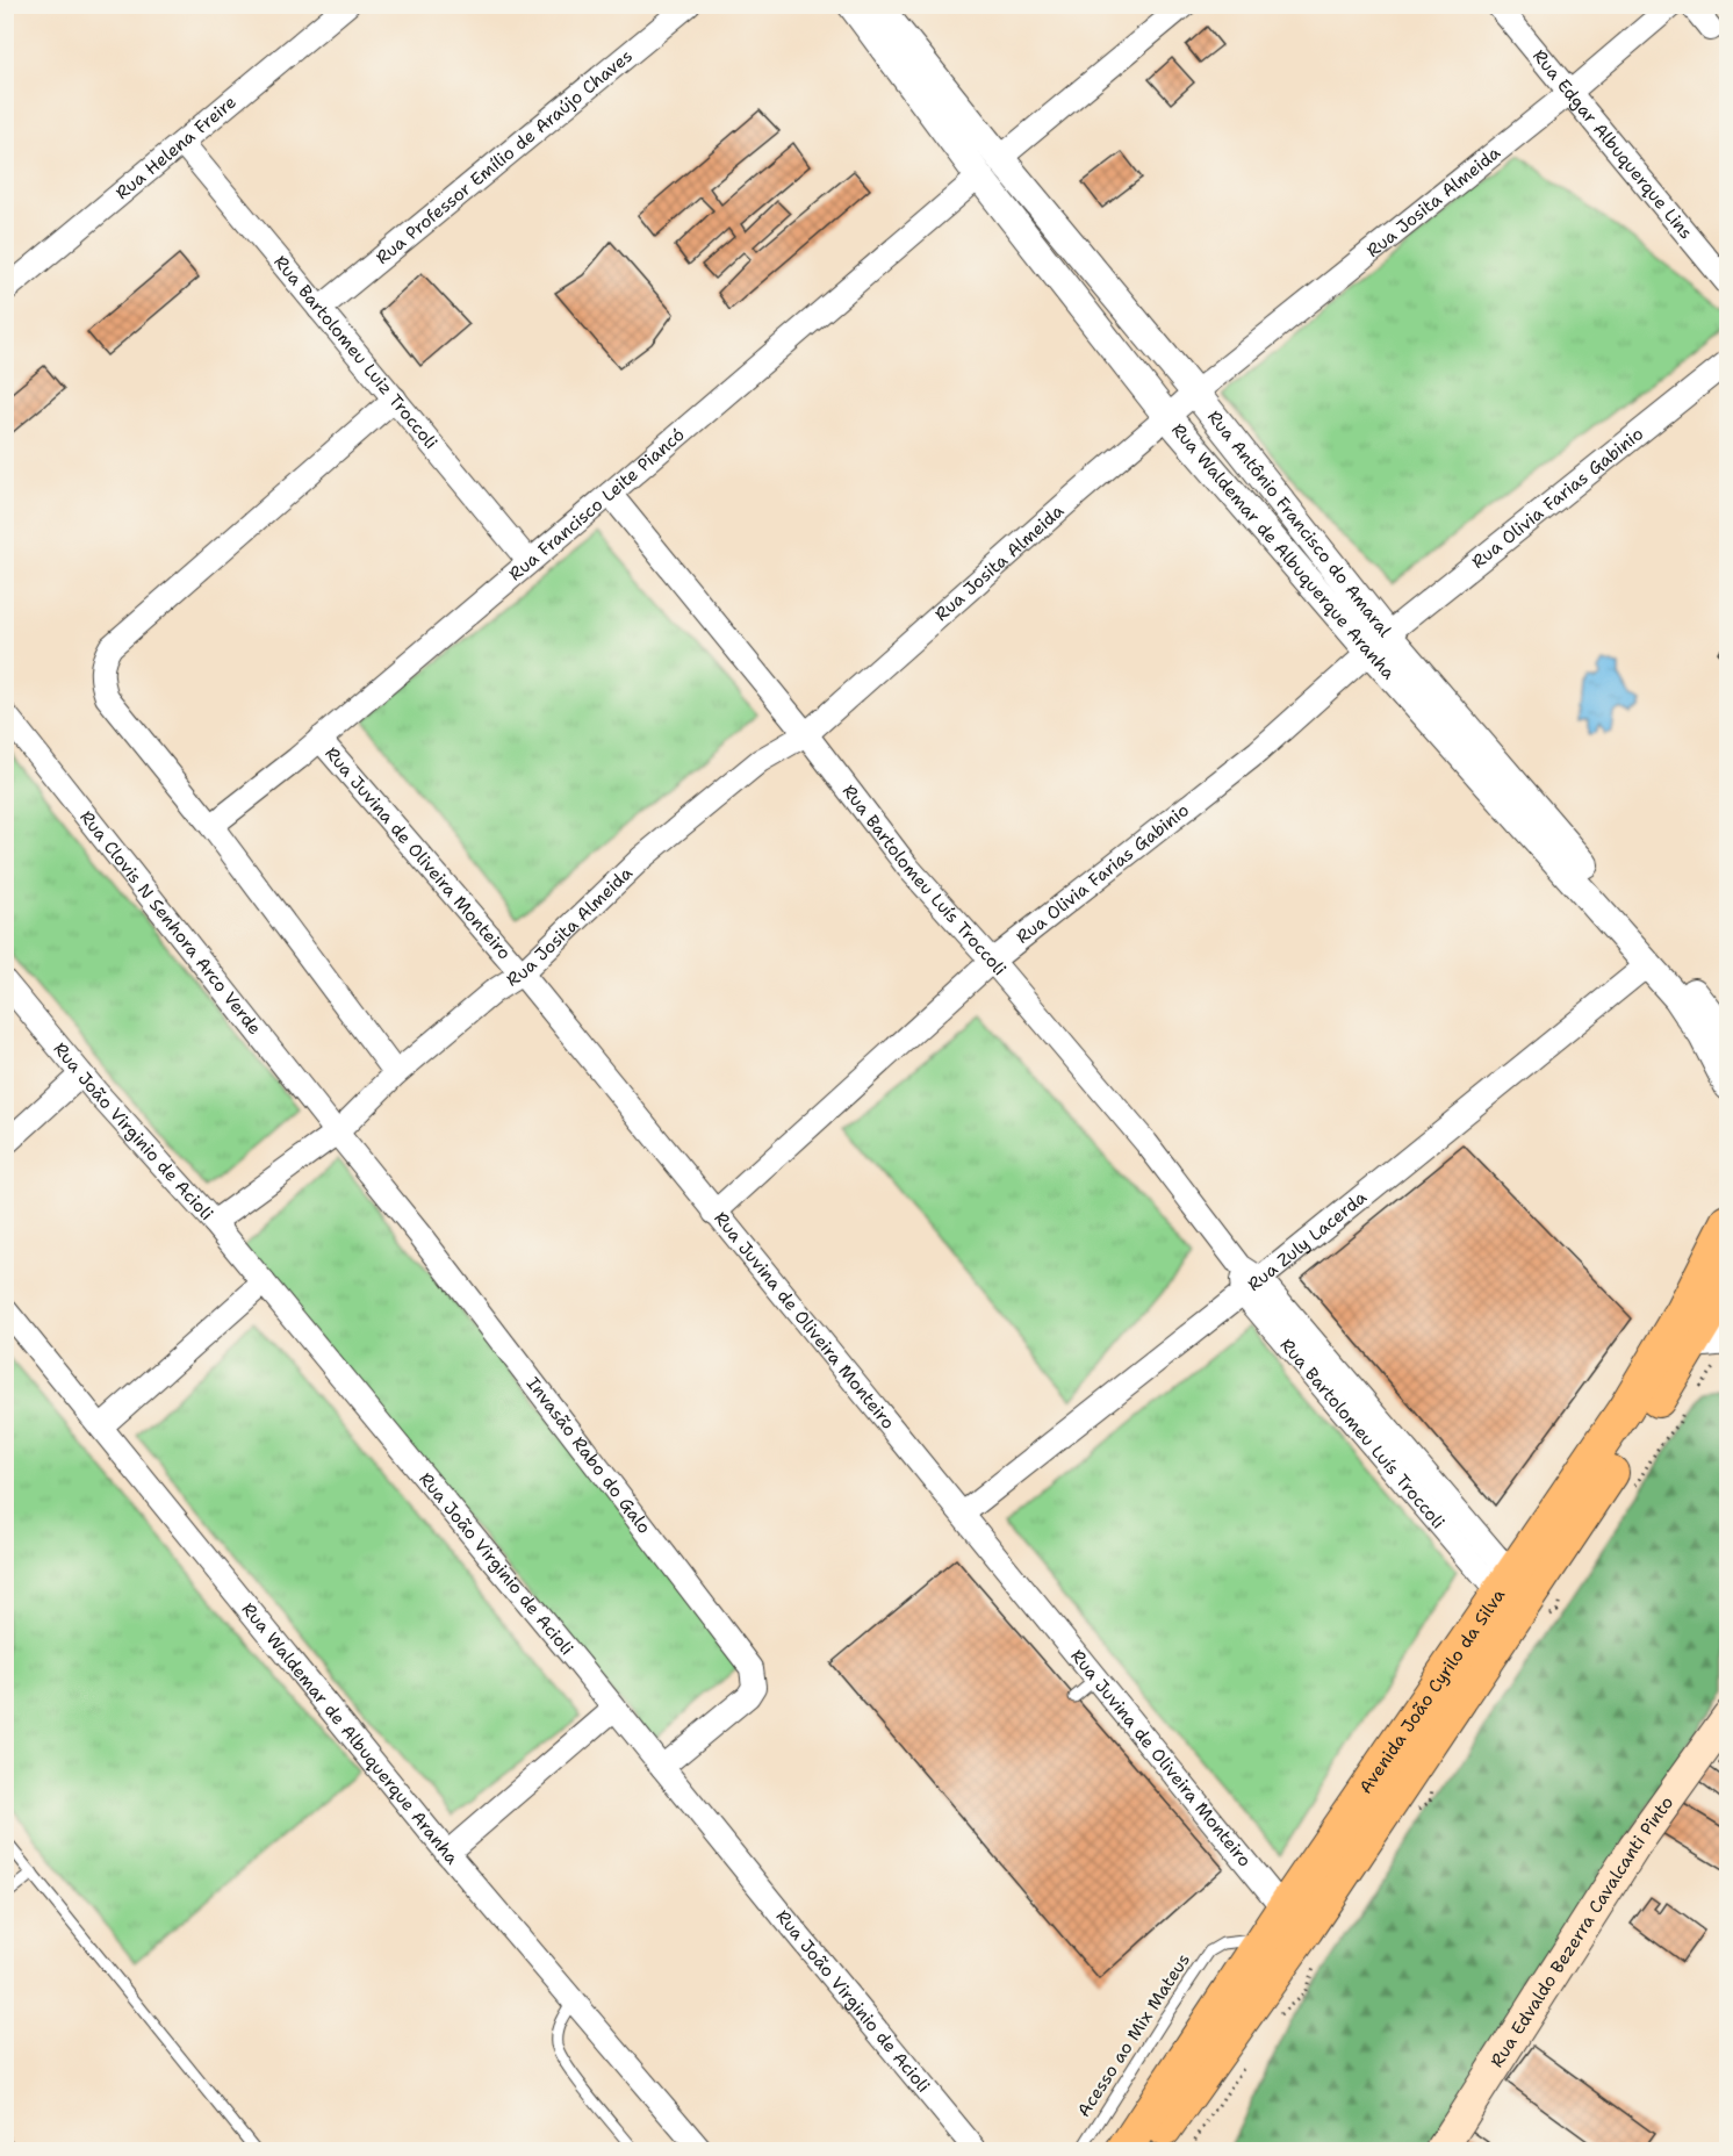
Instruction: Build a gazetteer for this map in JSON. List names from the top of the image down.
{
  "streets": {
    "main road": ["Avenida João Cyrilo da Silva", "Rua Edvaldo Bezerra Cavalcanti Pinto"],
    "street": [
      "Rua Edgar Albuquerque Lins",
      "Rua Helena Freire",
      "Rua Professor Emílio de Araújo Chaves",
      "Rua Josita Almeida",
      "Rua Bartolomeu Luiz Troccoli",
      "Rua Olivia Farias Gabinio",
      "Rua Francisco Leite Piancó",
      "Rua Antônio Francisco do Amaral",
      "Rua Waldemar de Albuquerque Aranha",
      "Rua Juvina de Oliveira Monteiro",
      "Rua Bartolomeu Luís Troccoli",
      "Rua Clovis N Senhora Arco Verde",
      "Rua João Virginio de Acioli",
      "Rua Zuly Lacerda",
      "Invasão Rabo do Galo"
    ],
    "lane": ["Acesso ao Mix Mateus"]
  },
  "crossings": [
    ["Rua Edgar Albuquerque Lins", "Rua Josita Almeida"],
    ["Rua Helena Freire", "Rua Bartolomeu Luiz Troccoli"],
    ["Rua Professor Emílio de Araújo Chaves", "Rua Bartolomeu Luiz Troccoli"],
    ["Rua Josita Almeida", "Rua Antônio Francisco do Amaral"],
    ["Rua Josita Almeida", "Rua Waldemar de Albuquerque Aranha"],
    ["Rua Josita Almeida", "Rua Juvina de Oliveira Monteiro"],
    ["Rua Josita Almeida", "Rua Bartolomeu Luís Troccoli"],
    ["Rua Josita Almeida", "Rua Clovis N Senhora Arco Verde"],
    ["Rua Josita Almeida", "Rua João Virginio de Acioli"],
    ["Rua Josita Almeida", "Invasão Rabo do Galo"],
    ["Rua Bartolomeu Luiz Troccoli", "Rua Francisco Leite Piancó"],
    ["Rua Olivia Farias Gabinio", "Rua Antônio Francisco do Amaral"],
    ["Rua Olivia Farias Gabinio", "Rua Waldemar de Albuquerque Aranha"],
    ["Rua Olivia Farias Gabinio", "Rua Juvina de Oliveira Monteiro"],
    ["Rua Olivia Farias Gabinio", "Rua Bartolomeu Luís Troccoli"],
    ["Rua Francisco Leite Piancó", "Rua Waldemar de Albuquerque Aranha"],
    ["Rua Francisco Leite Piancó", "Rua Juvina de Oliveira Monteiro"],
    ["Rua Francisco Leite Piancó", "Rua Bartolomeu Luís Troccoli"],
    ["Rua Antônio Francisco do Amaral", "Rua Waldemar de Albuquerque Aranha"],
    ["Rua Waldemar de Albuquerque Aranha", "Rua Zuly Lacerda"],
    ["Rua Juvina de Oliveira Monteiro", "Rua Zuly Lacerda"],
    ["Rua Juvina de Oliveira Monteiro", "Avenida João Cyrilo da Silva"],
    ["Rua Bartolomeu Luís Troccoli", "Rua Zuly Lacerda"],
    ["Rua Bartolomeu Luís Troccoli", "Avenida João Cyrilo da Silva"],
    ["Rua Clovis N Senhora Arco Verde", "Invasão Rabo do Galo"],
    ["Rua João Virginio de Acioli", "Invasão Rabo do Galo"],
    ["Avenida João Cyrilo da Silva", "Acesso ao Mix Mateus"]
  ]
}
